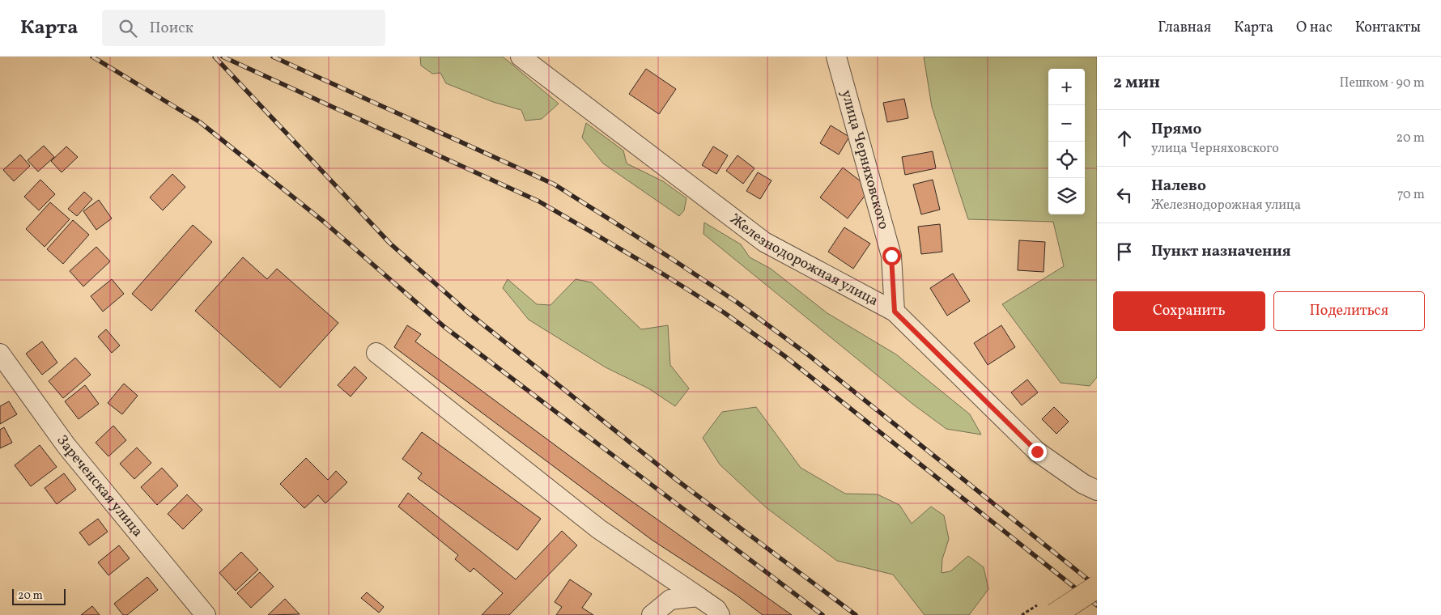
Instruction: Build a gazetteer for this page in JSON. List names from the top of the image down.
{
  "streets": {
    "street": ["улица Черняховского", "Железнодорожная улица", "Зареченская улица"]
  },
  "crossings": [
    ["улица Черняховского", "Железнодорожная улица"]
  ],
  "scale_bar": "20 m",
  "page": {
    "header": "Карта",
    "search": "Поиск",
    "nav": [
      "Главная",
      "Карта",
      "О нас",
      "Контакты"
    ],
    "heading": ["2 мин", "Пешком · 90 m"],
    "map_buttons": ["+", "−"],
    "list": [
      ["Прямо", "улица Черняховского", "20 m"],
      ["Налево", "Железнодорожная улица", "70 m"],
      "Пункт назначения"
    ],
    "buttons": ["Сохранить", "Поделиться"],
    "scale": "20 m"
  }
}
